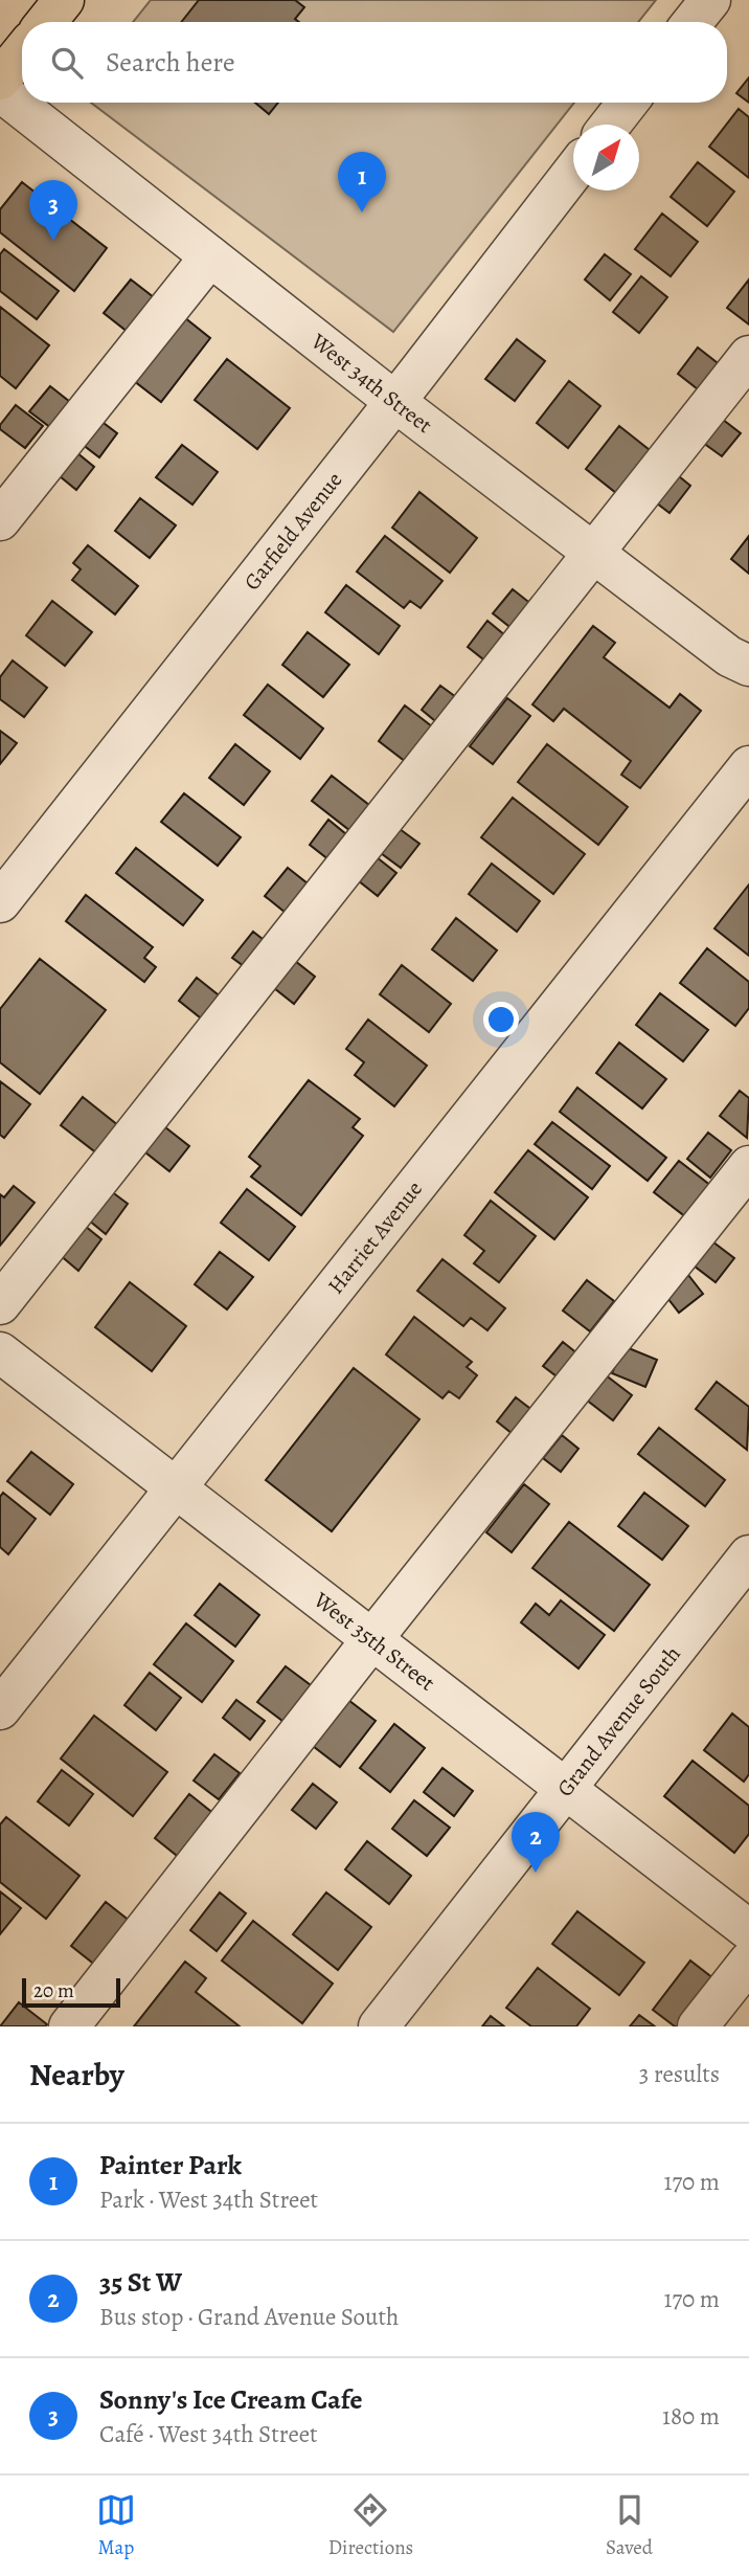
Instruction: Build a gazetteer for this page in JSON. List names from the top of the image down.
{
  "streets": {
    "street": [
      "West 34th Street",
      "Garfield Avenue",
      "Harriet Avenue",
      "West 35th Street",
      "Grand Avenue South"
    ]
  },
  "crossings": [
    ["West 34th Street", "Garfield Avenue"],
    ["Harriet Avenue", "West 35th Street"],
    ["West 35th Street", "Grand Avenue South"]
  ],
  "scale_bar": "20 m",
  "north": "top right",
  "page": {
    "search": "Search here",
    "pins": ["1", "3", "2"],
    "scale": "20 m",
    "heading": ["Nearby", "3 results"],
    "list": [
      {
        "mark": "1",
        "name": "Painter Park",
        "note": "Park · West 34th Street",
        "value": "170 m"
      },
      {
        "mark": "2",
        "name": "35 St W",
        "note": "Bus stop · Grand Avenue South",
        "value": "170 m"
      },
      {
        "mark": "3",
        "name": "Sonny's Ice Cream Cafe",
        "note": "Café · West 34th Street",
        "value": "180 m"
      }
    ],
    "nav": ["Map", "Directions", "Saved"]
  }
}
